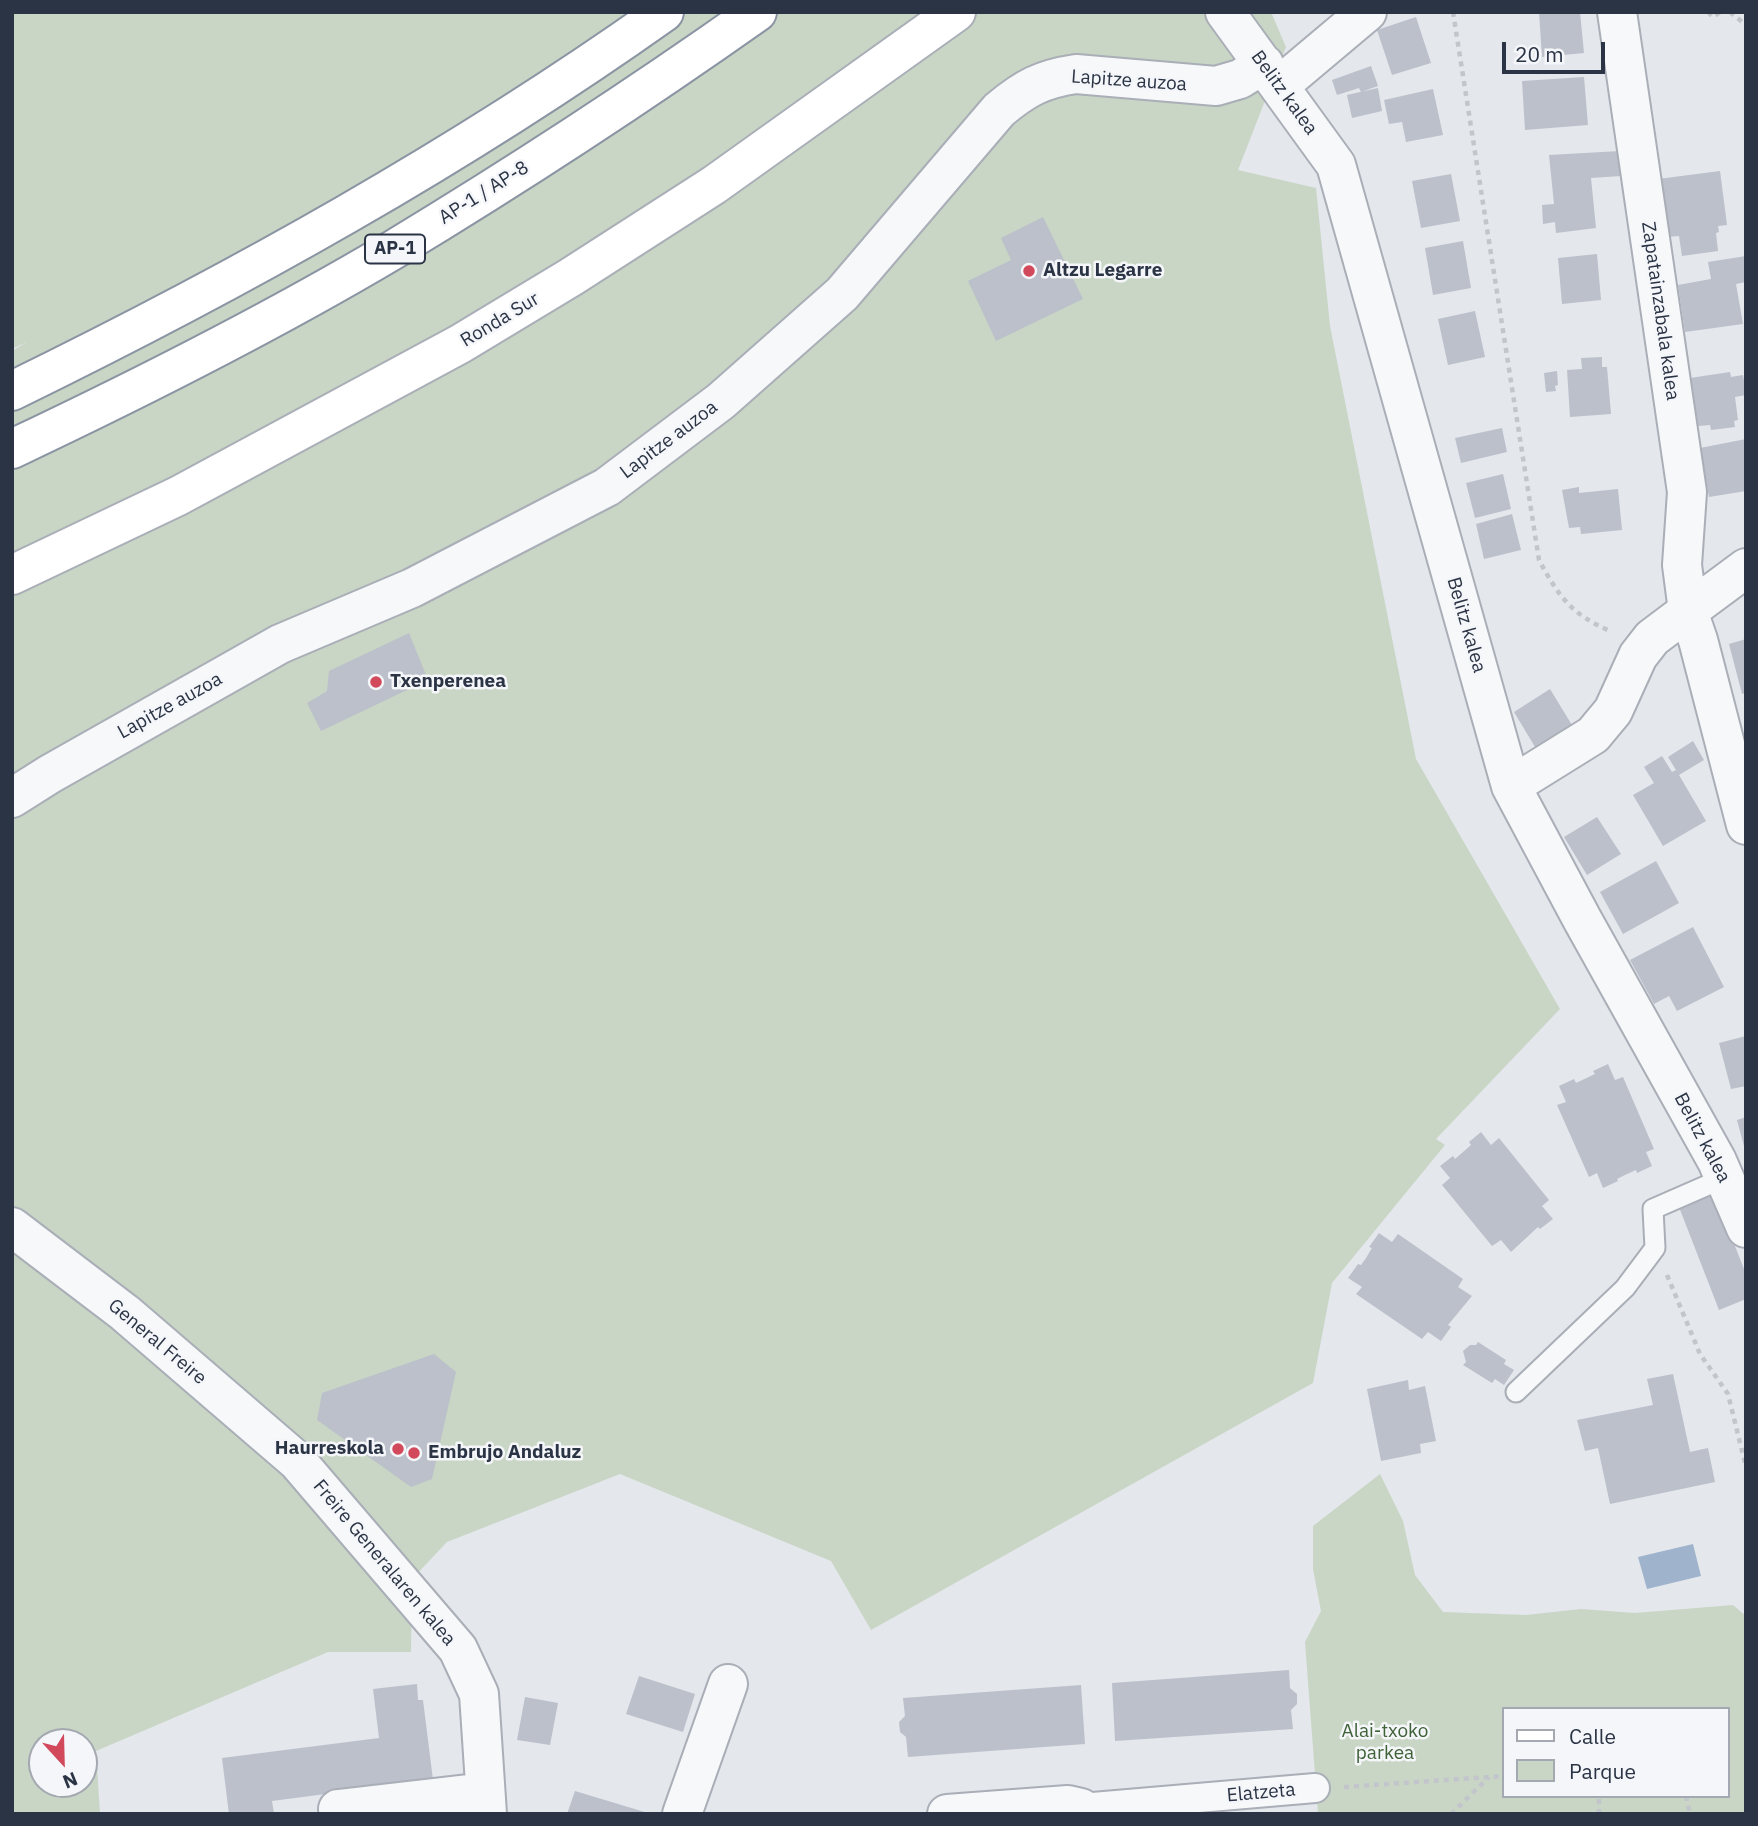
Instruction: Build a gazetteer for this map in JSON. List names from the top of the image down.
{
  "streets": {
    "main road": ["AP-1 / AP-8", "AP-1", "Ronda Sur"],
    "street": [
      "Lapitze auzoa",
      "Belitz kalea",
      "Zapatainzabala kalea",
      "General Freire",
      "Freire Generalaren kalea",
      "Elatzeta"
    ]
  },
  "crossings": [
    ["Lapitze auzoa", "Belitz kalea"],
    ["General Freire", "Freire Generalaren kalea"]
  ],
  "parks": ["Alai-txoko parkea"],
  "places": [
    "Altzu Legarre",
    "Txenperenea",
    "Haurreskola",
    "Embrujo Andaluz"
  ],
  "legend": ["Calle", "Parque"],
  "scale_bar": "20 m",
  "north": "bottom"
}
